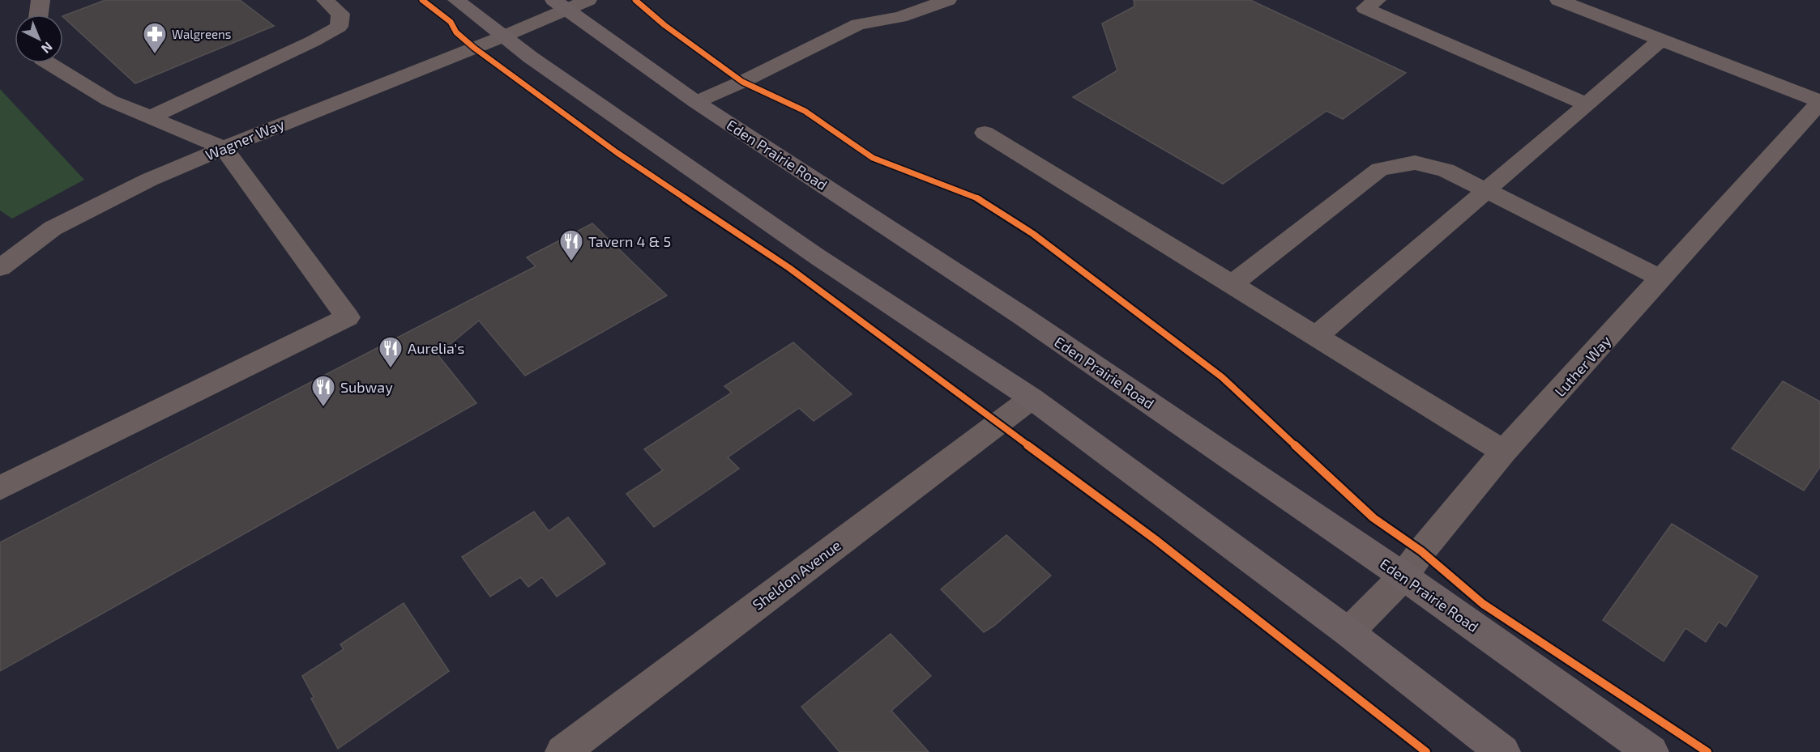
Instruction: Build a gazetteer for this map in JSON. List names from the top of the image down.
{
  "streets": {
    "main road": ["Eden Prairie Road"],
    "street": ["Wagner Way", "Luther Way", "Sheldon Avenue"]
  },
  "crossings": [
    ["Wagner Way", "Eden Prairie Road"],
    ["Eden Prairie Road", "Luther Way"]
  ],
  "places": {
    "pharmacy": ["Walgreens"],
    "restaurant": ["Tavern 4 & 5", "Aurelia's", "Subway"]
  },
  "north": "bottom right"
}
